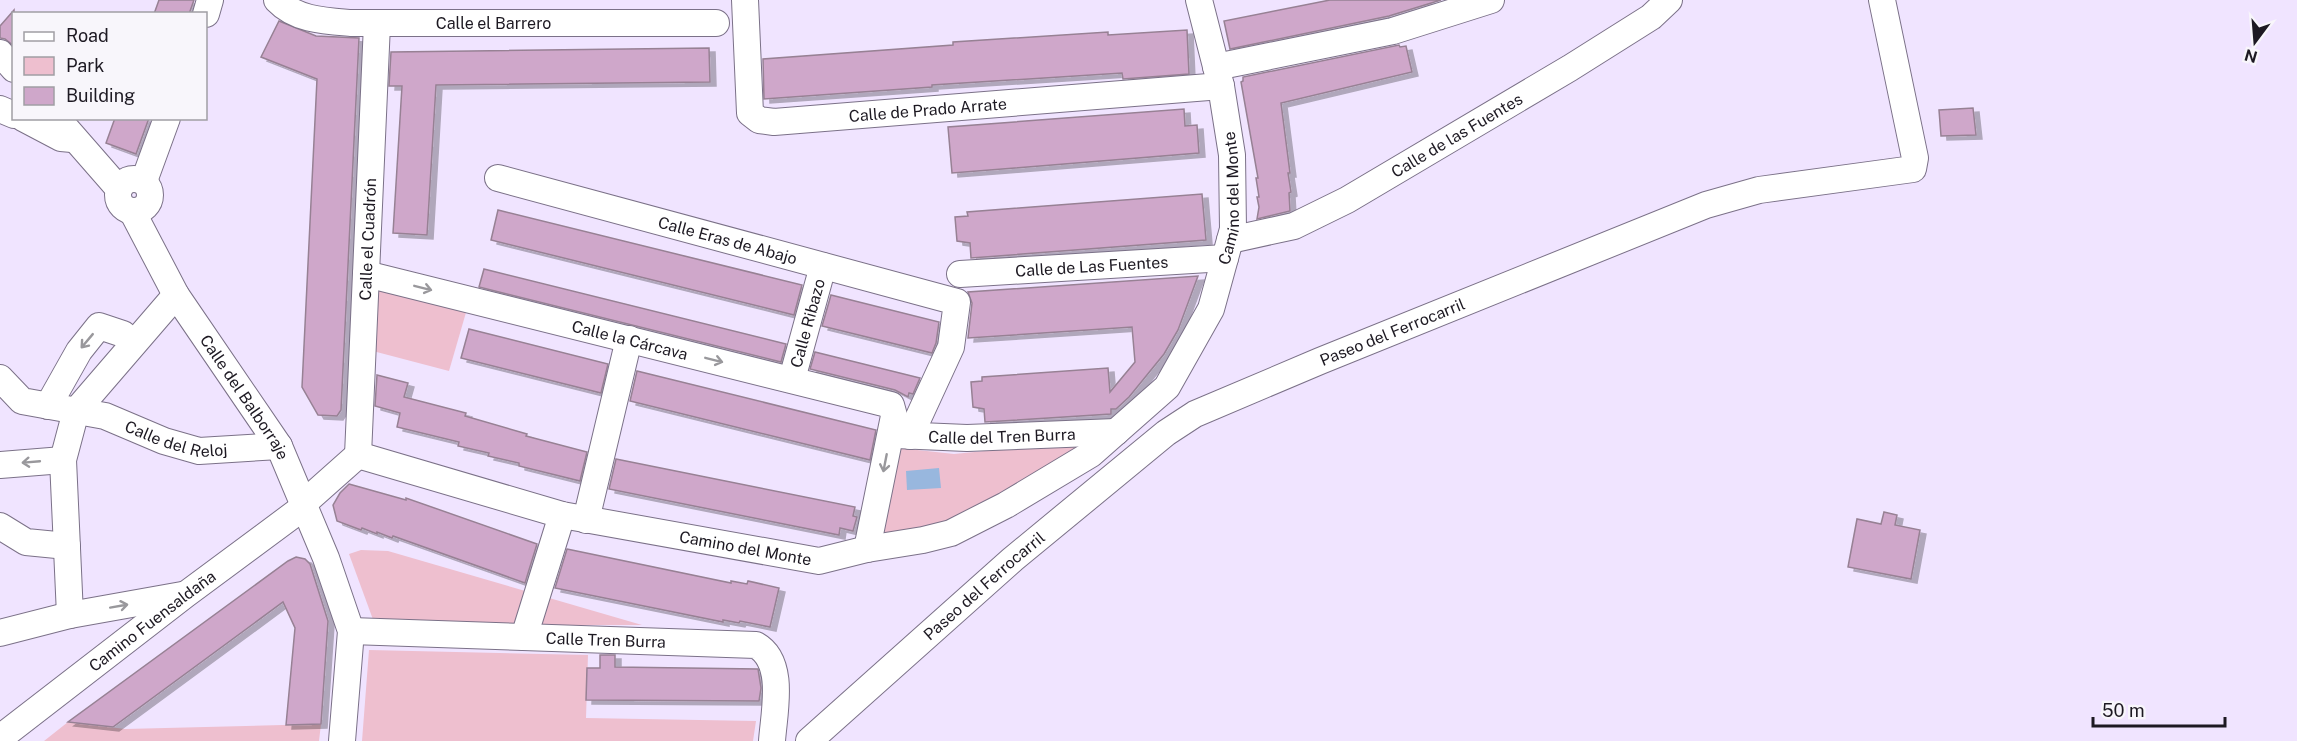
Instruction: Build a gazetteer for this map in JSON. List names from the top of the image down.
{
  "streets": {
    "street": [
      "Calle el Barrero",
      "Calle de Prado Arrate",
      "Calle de las Fuentes",
      "Camino del Monte",
      "Calle el Cuadrón",
      "Calle Eras de Abajo",
      "Calle de Las Fuentes",
      "Calle Ribazo",
      "Paseo del Ferrocarril",
      "Calle la Cárcava",
      "Calle del Balborraje",
      "Calle del Reloj",
      "Calle del Tren Burra",
      "Camino Fuensaldaña",
      "Calle Tren Burra"
    ]
  },
  "crossings": [
    ["Calle el Barrero", "Calle el Cuadrón"],
    ["Calle de Prado Arrate", "Camino del Monte"],
    ["Calle de las Fuentes", "Camino del Monte"],
    ["Calle de las Fuentes", "Calle de Las Fuentes"],
    ["Camino del Monte", "Calle el Cuadrón"],
    ["Camino del Monte", "Calle de Las Fuentes"],
    ["Camino del Monte", "Calle del Tren Burra"],
    ["Calle el Cuadrón", "Calle la Cárcava"],
    ["Calle Eras de Abajo", "Calle Ribazo"],
    ["Calle Eras de Abajo", "Calle la Cárcava"],
    ["Calle Eras de Abajo", "Calle del Tren Burra"],
    ["Calle Ribazo", "Calle la Cárcava"],
    ["Calle la Cárcava", "Calle del Tren Burra"],
    ["Calle del Balborraje", "Calle del Reloj"],
    ["Calle del Balborraje", "Camino Fuensaldaña"],
    ["Calle del Balborraje", "Calle Tren Burra"]
  ],
  "one_way": ["Calle la Cárcava"],
  "legend": ["Road", "Park", "Building"],
  "scale_bar": "50 m",
  "north": "bottom"
}
